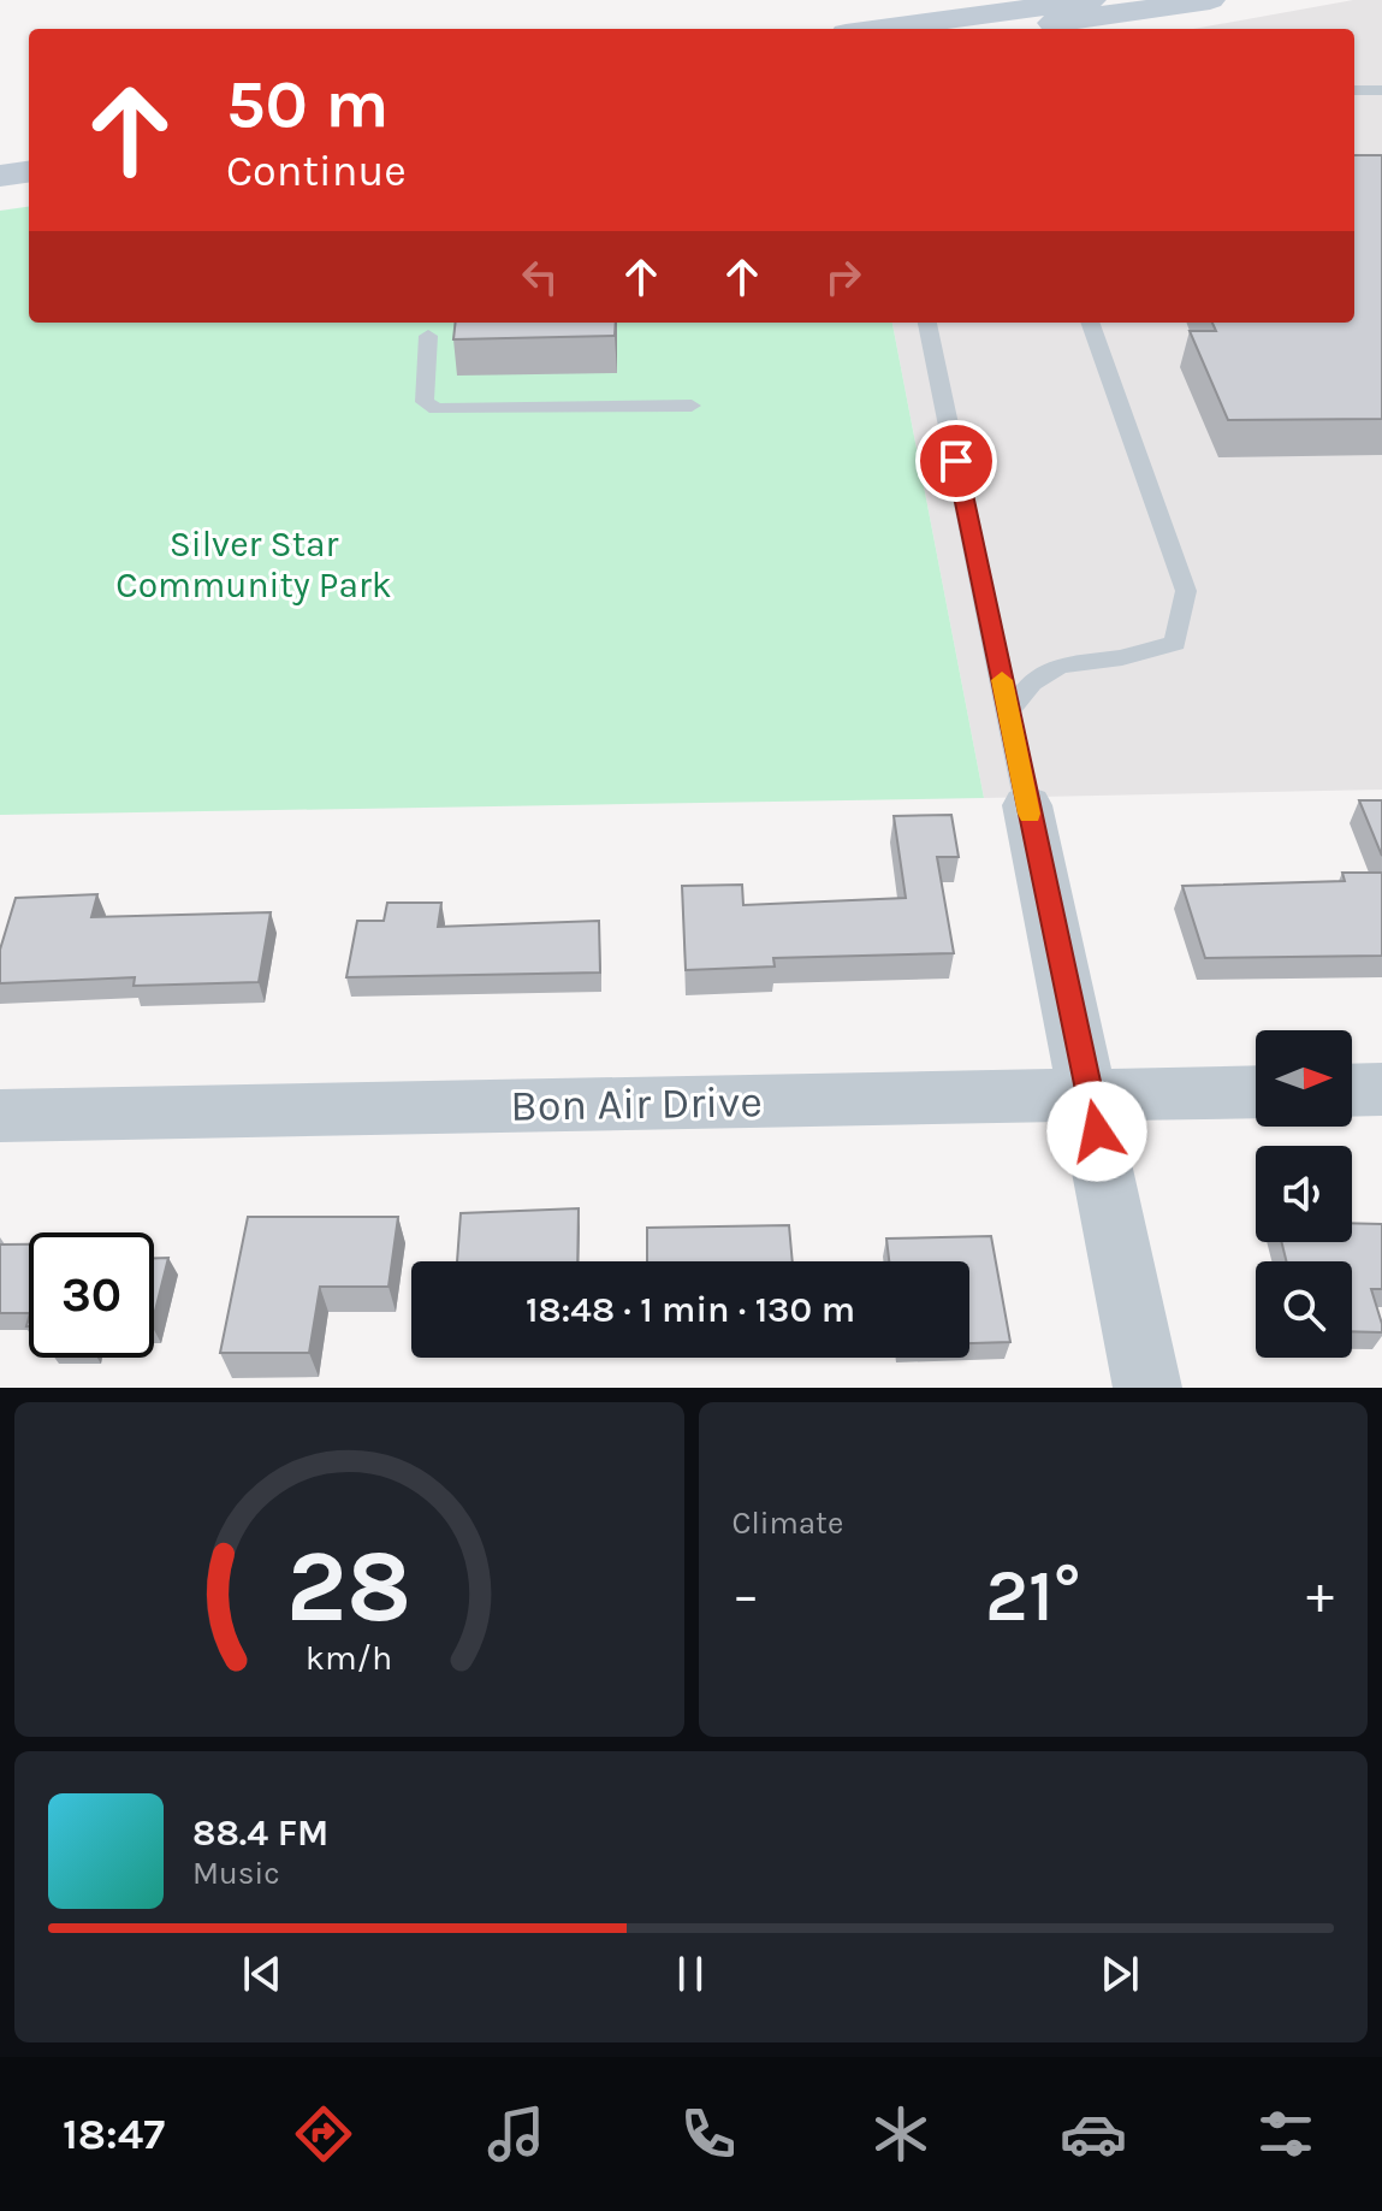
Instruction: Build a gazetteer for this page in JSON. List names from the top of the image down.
{
  "streets": {
    "street": ["Bon Air Drive"]
  },
  "parks": ["Silver Star Community Park"],
  "north": "right",
  "page": {
    "turn": ["50 m", "Continue"],
    "limit": "30",
    "trip": "18:48 · 1 min · 130 m",
    "tile": "Climate",
    "heat": ["−", "21°", "+"],
    "song": ["88.4 FM", "Music"],
    "tabs": "18:47",
    "gauge": ["28", "km/h"]
  }
}
